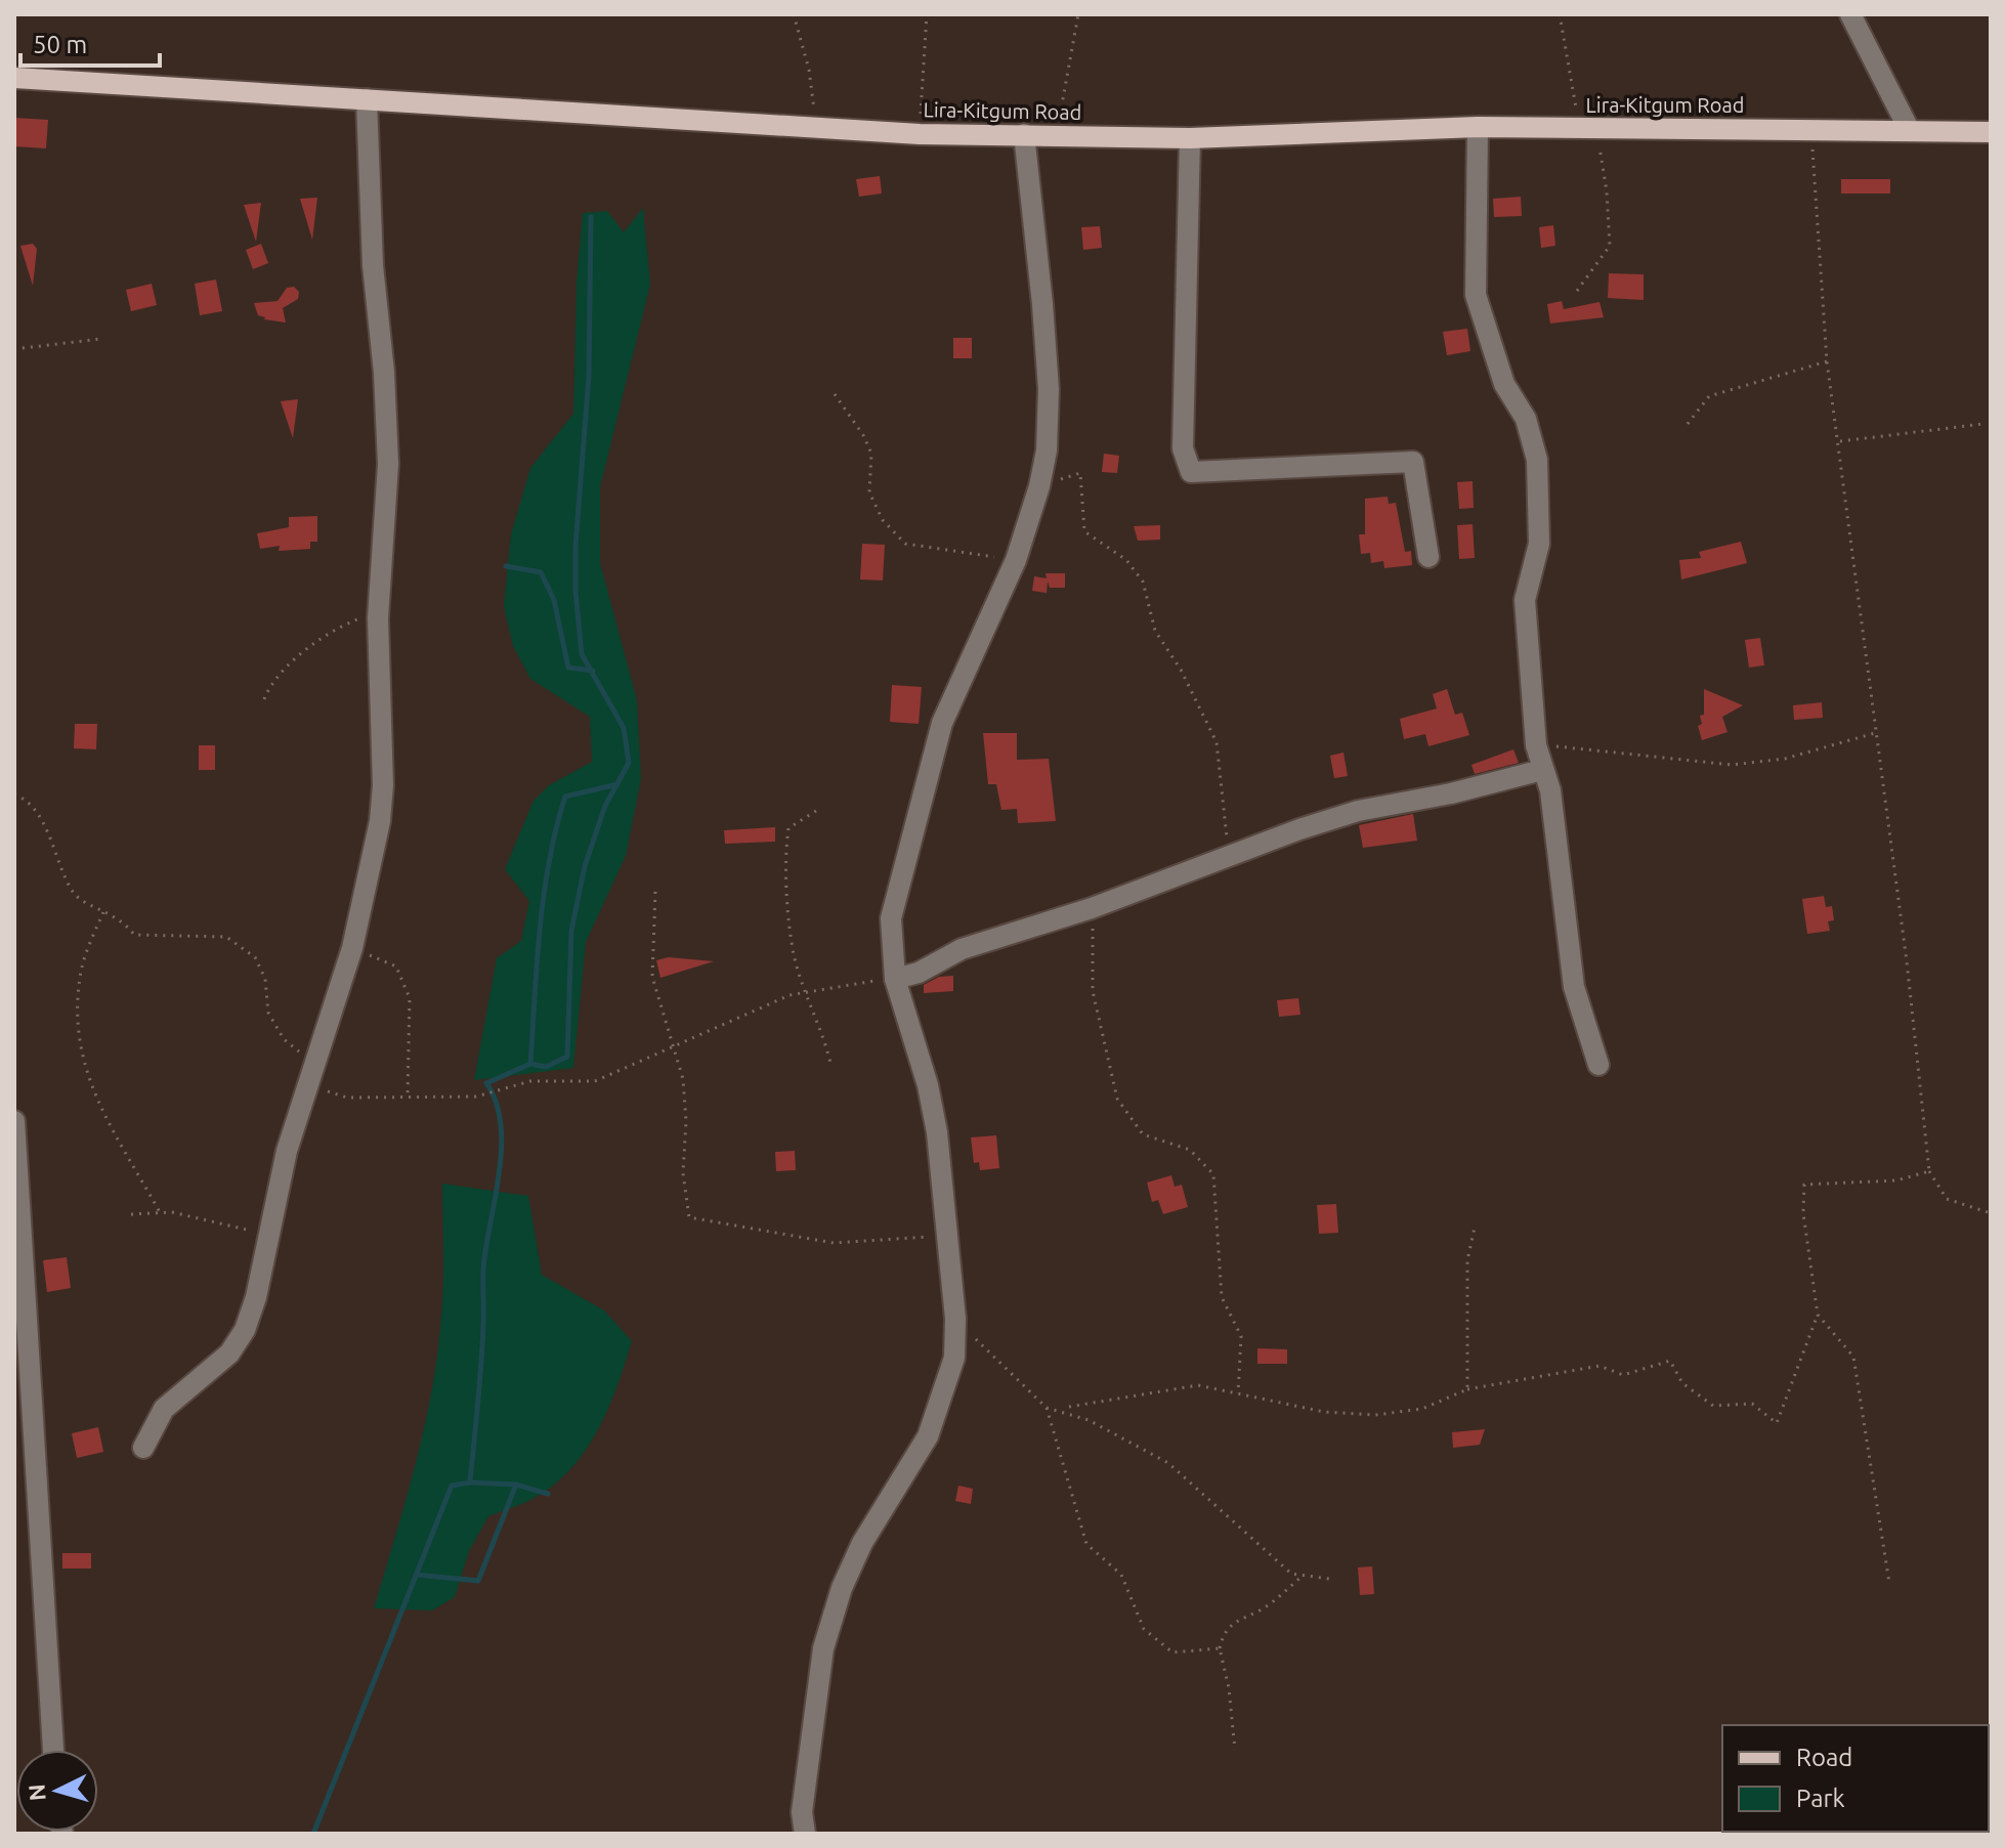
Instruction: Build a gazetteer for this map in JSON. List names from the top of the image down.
{
  "streets": {
    "main road": ["Lira-Kitgum Road"]
  },
  "legend": ["Road", "Park"],
  "scale_bar": "50 m",
  "north": "left"
}
